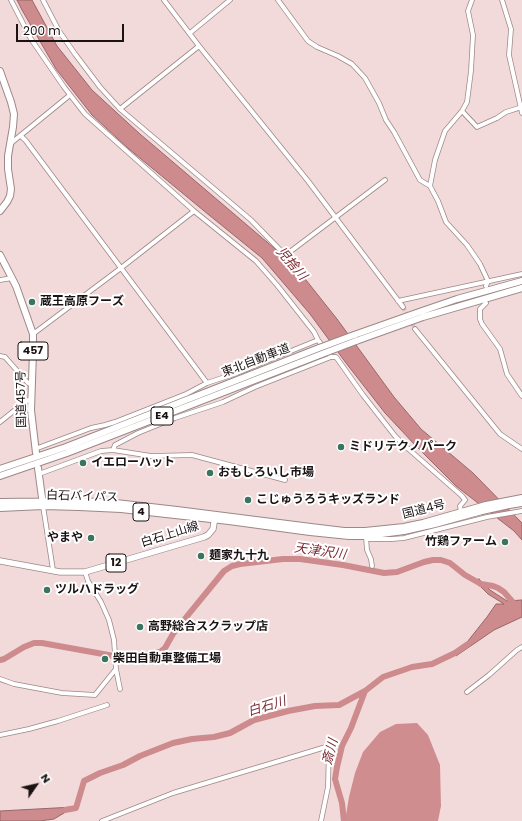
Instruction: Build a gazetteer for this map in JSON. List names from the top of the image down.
{
  "streets": {
    "highway": [
      "457",
      "東北自動車道",
      "国道457号",
      "E4",
      "白石バイパス",
      "国道4号",
      "4"
    ],
    "main road": ["白石上山線", "12"]
  },
  "crossings": [
    ["白石バイパス", "国道4号"],
    ["白石バイパス", "白石上山線"]
  ],
  "water": [
    "児捨川",
    "天津沢川",
    "白石川",
    "斎川"
  ],
  "places": [
    "蔵王高原フーズ",
    "ミドリテクノパーク",
    "イエローハット",
    "おもしろいし市場",
    "こじゅうろうキッズランド",
    "やまや",
    "竹鶏ファーム",
    "麺家九十九",
    "ツルハドラッグ",
    "高野総合スクラップ店",
    "柴田自動車整備工場"
  ],
  "scale_bar": "200 m",
  "north": "top right"
}
